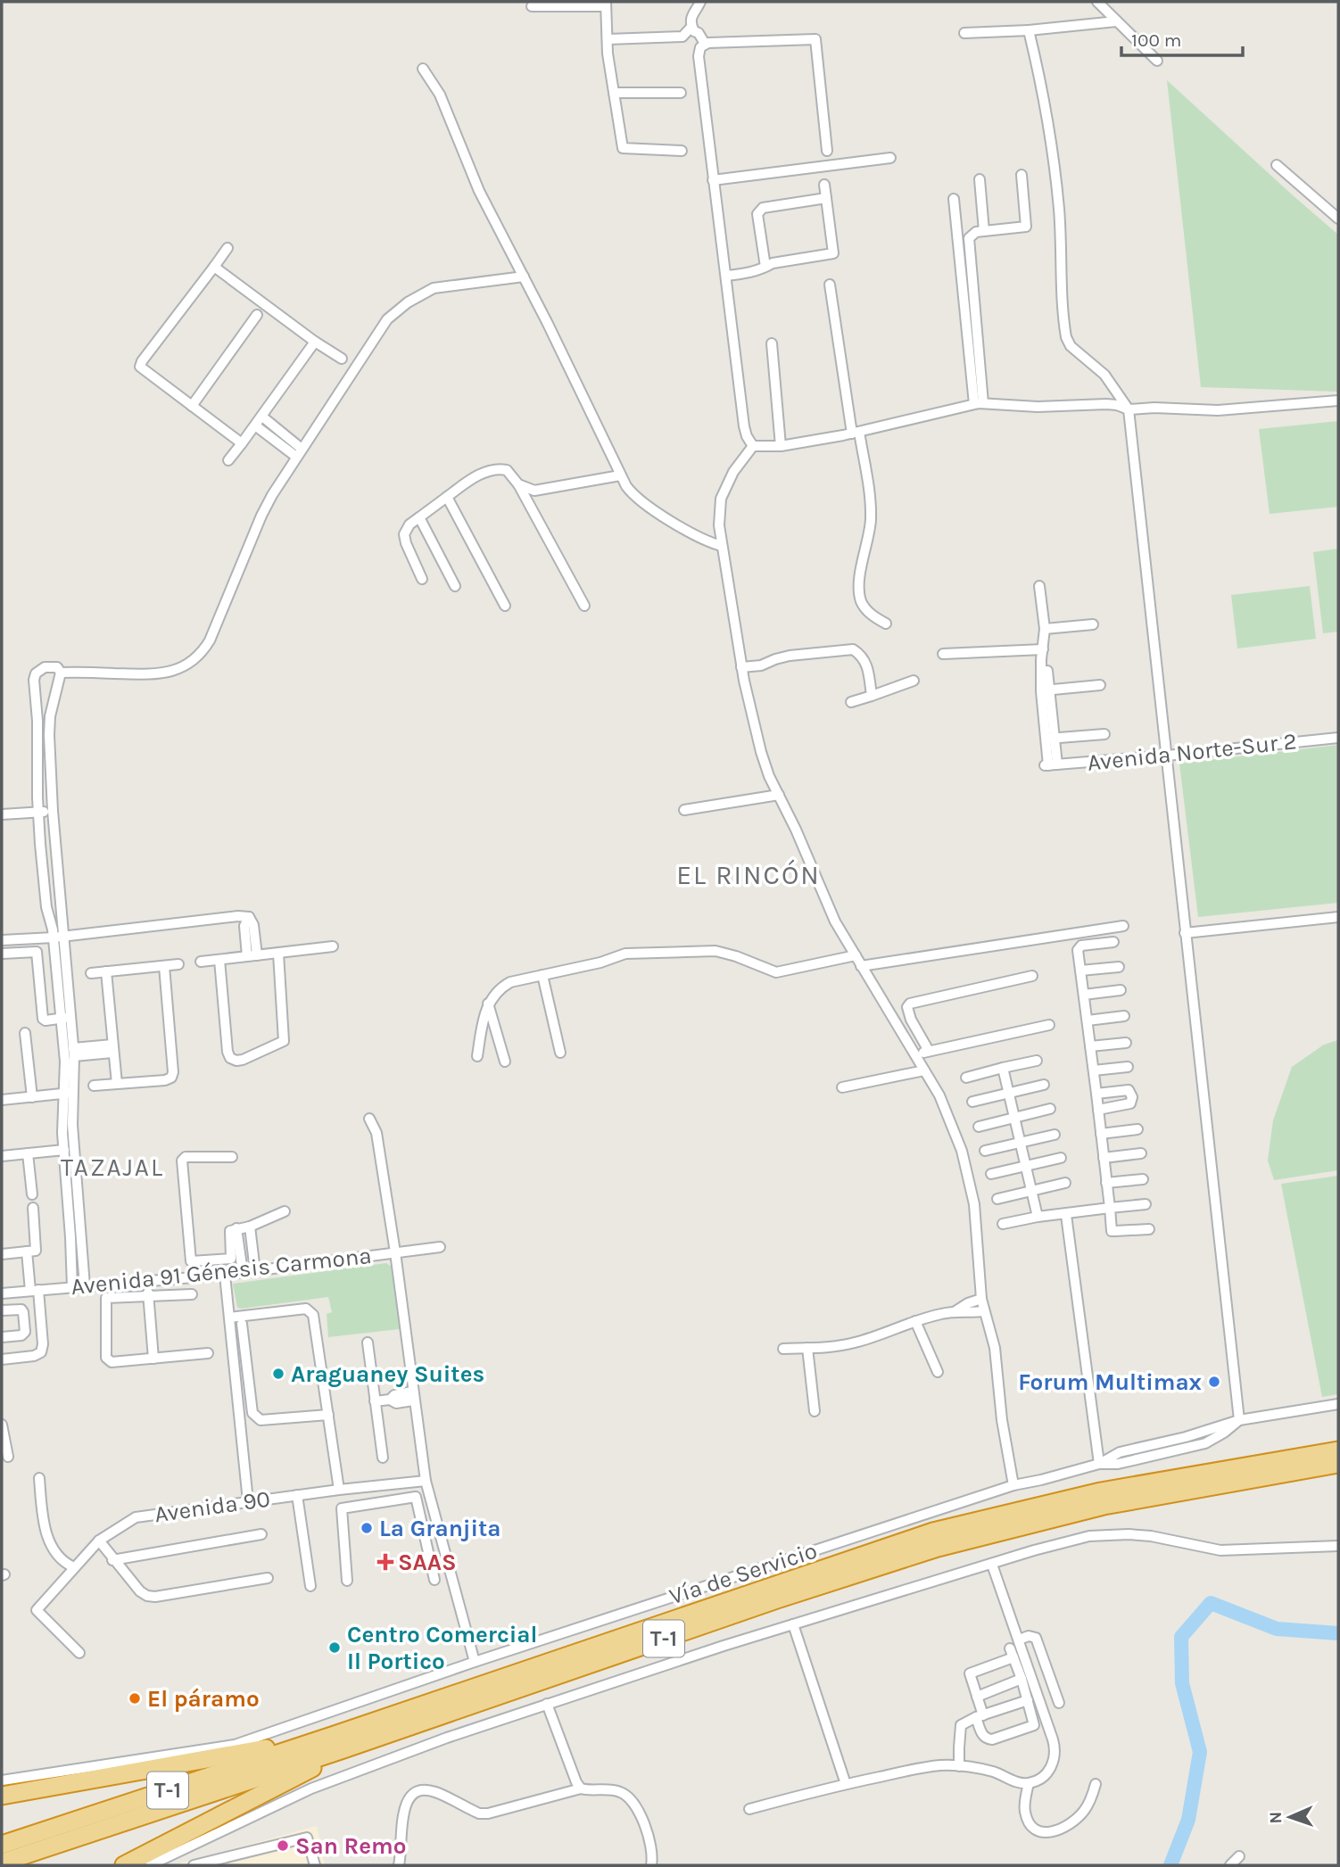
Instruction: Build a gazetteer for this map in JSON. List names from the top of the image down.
{
  "streets": {
    "highway": ["T-1"],
    "street": [
      "Avenida Norte-Sur 2",
      "Avenida 91 Génesis Carmona",
      "Avenida 90",
      "Vía de Servicio"
    ]
  },
  "districts": ["EL RINCÓN", "TAZAJAL"],
  "places": {
    "other": [
      "Araguaney Suites",
      "Forum Multimax",
      "La Granjita",
      "Centro Comercial Il Portico",
      "El páramo",
      "San Remo"
    ],
    "health": ["SAAS"]
  },
  "scale_bar": "100 m",
  "north": "left"
}
